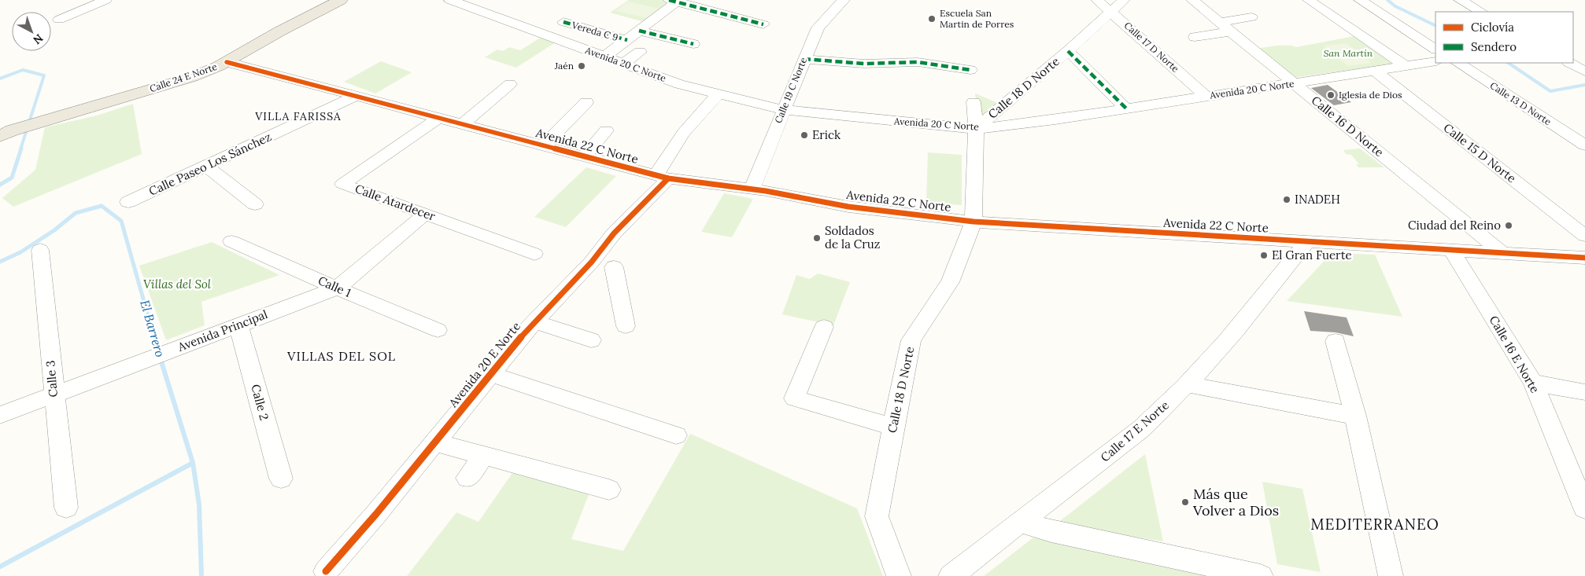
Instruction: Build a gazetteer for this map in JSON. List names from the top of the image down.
{
  "streets": {
    "main road": ["Calle 24 E Norte"],
    "street": [
      "Vereda C 9",
      "Calle 17 D Norte",
      "Avenida 20 C Norte",
      "Calle 18 D Norte",
      "Calle 19 C Norte",
      "Calle 13 D Norte",
      "Calle 16 D Norte",
      "Avenida 22 C Norte",
      "Calle 15 D Norte",
      "Calle Paseo Los Sánchez",
      "Calle Atardecer",
      "Calle 1",
      "Avenida Principal",
      "Calle 16 E Norte",
      "Avenida 20 E Norte",
      "Calle 3",
      "Calle 2",
      "Calle 17 E Norte"
    ]
  },
  "crossings": [
    ["Calle 17 D Norte", "Avenida 20 C Norte"],
    ["Calle 17 D Norte", "Calle 18 D Norte"],
    ["Avenida 20 C Norte", "Calle 18 D Norte"],
    ["Avenida 20 C Norte", "Calle 19 C Norte"],
    ["Avenida 20 C Norte", "Calle 16 D Norte"],
    ["Avenida 20 C Norte", "Calle 15 D Norte"],
    ["Avenida 20 C Norte", "Avenida 20 E Norte"],
    ["Calle 24 E Norte", "Avenida 22 C Norte"],
    ["Calle 18 D Norte", "Avenida 22 C Norte"],
    ["Calle 19 C Norte", "Avenida 22 C Norte"],
    ["Calle 16 D Norte", "Avenida 22 C Norte"],
    ["Avenida 22 C Norte", "Calle Paseo Los Sánchez"],
    ["Avenida 22 C Norte", "Calle Atardecer"],
    ["Avenida 22 C Norte", "Calle 16 E Norte"],
    ["Avenida 22 C Norte", "Avenida 20 E Norte"],
    ["Avenida 22 C Norte", "Calle 17 E Norte"],
    ["Calle Atardecer", "Avenida Principal"],
    ["Calle 1", "Avenida Principal"],
    ["Avenida Principal", "Calle 3"],
    ["Avenida Principal", "Calle 2"]
  ],
  "districts": ["VILLA FARISSA", "VILLAS DEL SOL", "MEDITERRANEO"],
  "water": ["El Barrero"],
  "parks": ["San Martín", "Villas del Sol"],
  "places": [
    "Escuela San Martin de Porres",
    "Jaén",
    "Iglesia de Dios",
    "Erick",
    "INADEH",
    "Ciudad del Reino",
    "Soldados de la Cruz",
    "El Gran Fuerte",
    "Más que Volver a Dios"
  ],
  "legend": ["Ciclovía", "Sendero"],
  "north": "bottom right"
}
